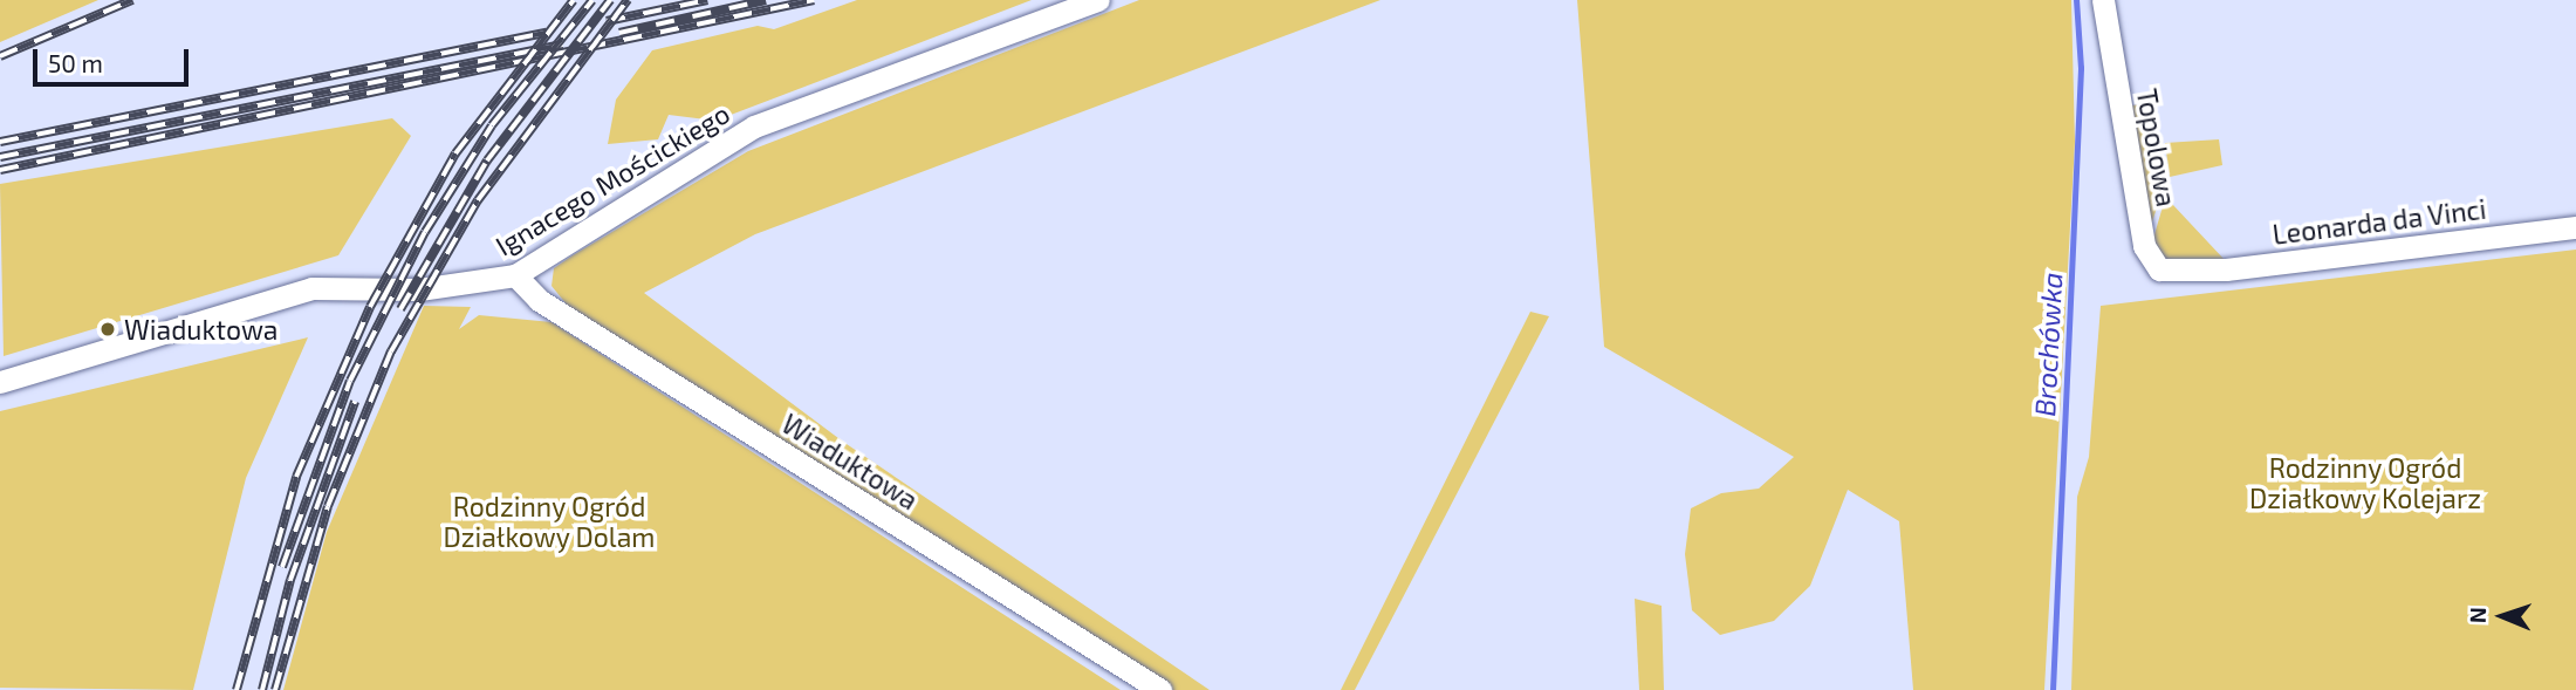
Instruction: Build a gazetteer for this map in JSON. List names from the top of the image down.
{
  "streets": {
    "street": [
      "Topolowa",
      "Ignacego Mościckiego",
      "Leonarda da Vinci",
      "Wiaduktowa"
    ]
  },
  "crossings": [
    ["Topolowa", "Leonarda da Vinci"],
    ["Ignacego Mościckiego", "Wiaduktowa"]
  ],
  "water": ["Brochówka"],
  "parks": ["Rodzinny Ogród Działkowy Kolejarz", "Rodzinny Ogród Działkowy Dolam"],
  "places": ["Wiaduktowa"],
  "scale_bar": "50 m",
  "north": "left"
}
